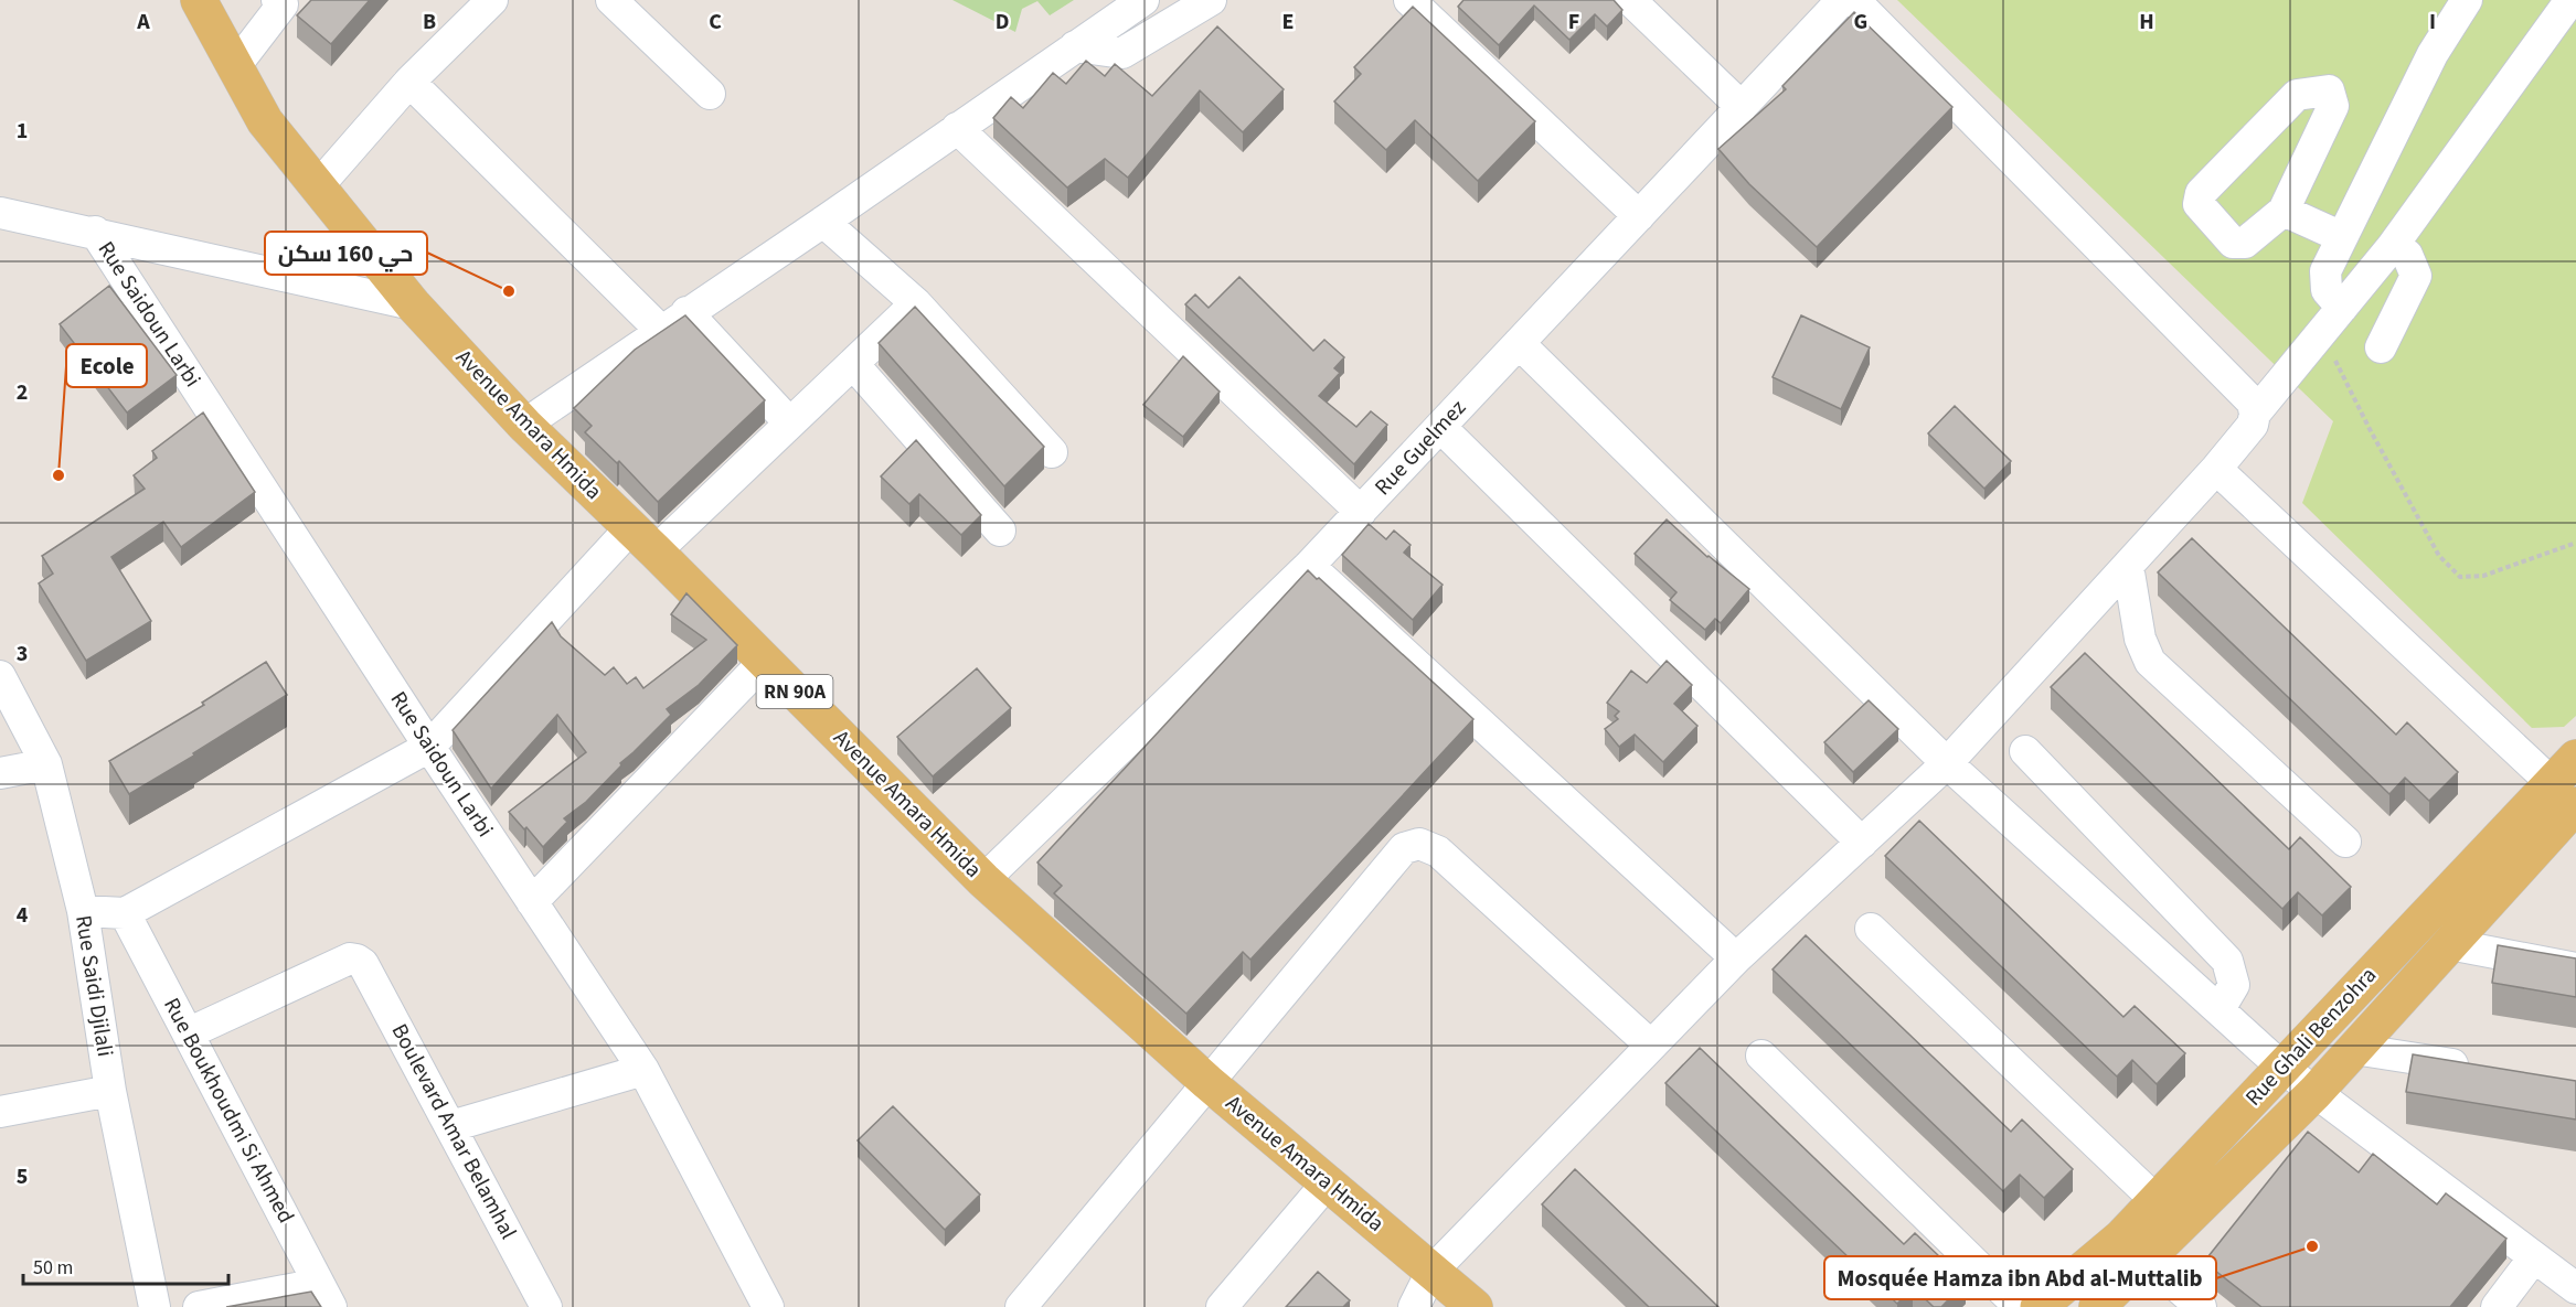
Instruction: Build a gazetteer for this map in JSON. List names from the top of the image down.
{
  "streets": {
    "main road": ["Avenue Amara Hmida", "RN 90A", "Rue Ghali Benzohra"],
    "street": [
      "Rue Saidoun Larbi",
      "Rue Guelmez",
      "Rue Saidi Djilali",
      "Rue Boukhoudmi Si Ahmed",
      "Boulevard Amar Belamhal"
    ]
  },
  "crossings": [
    ["Avenue Amara Hmida", "Rue Guelmez"],
    ["Rue Boukhoudmi Si Ahmed", "Boulevard Amar Belamhal"]
  ],
  "places": ["حي 160 سكن", "Ecole", "Mosquée Hamza ibn Abd al-Muttalib"],
  "scale_bar": "50 m",
  "grid": {
    "columns": [
      "A",
      "B",
      "C",
      "D",
      "E",
      "F",
      "G",
      "H",
      "I"
    ],
    "rows": [
      "1",
      "2",
      "3",
      "4",
      "5"
    ]
  }
}
